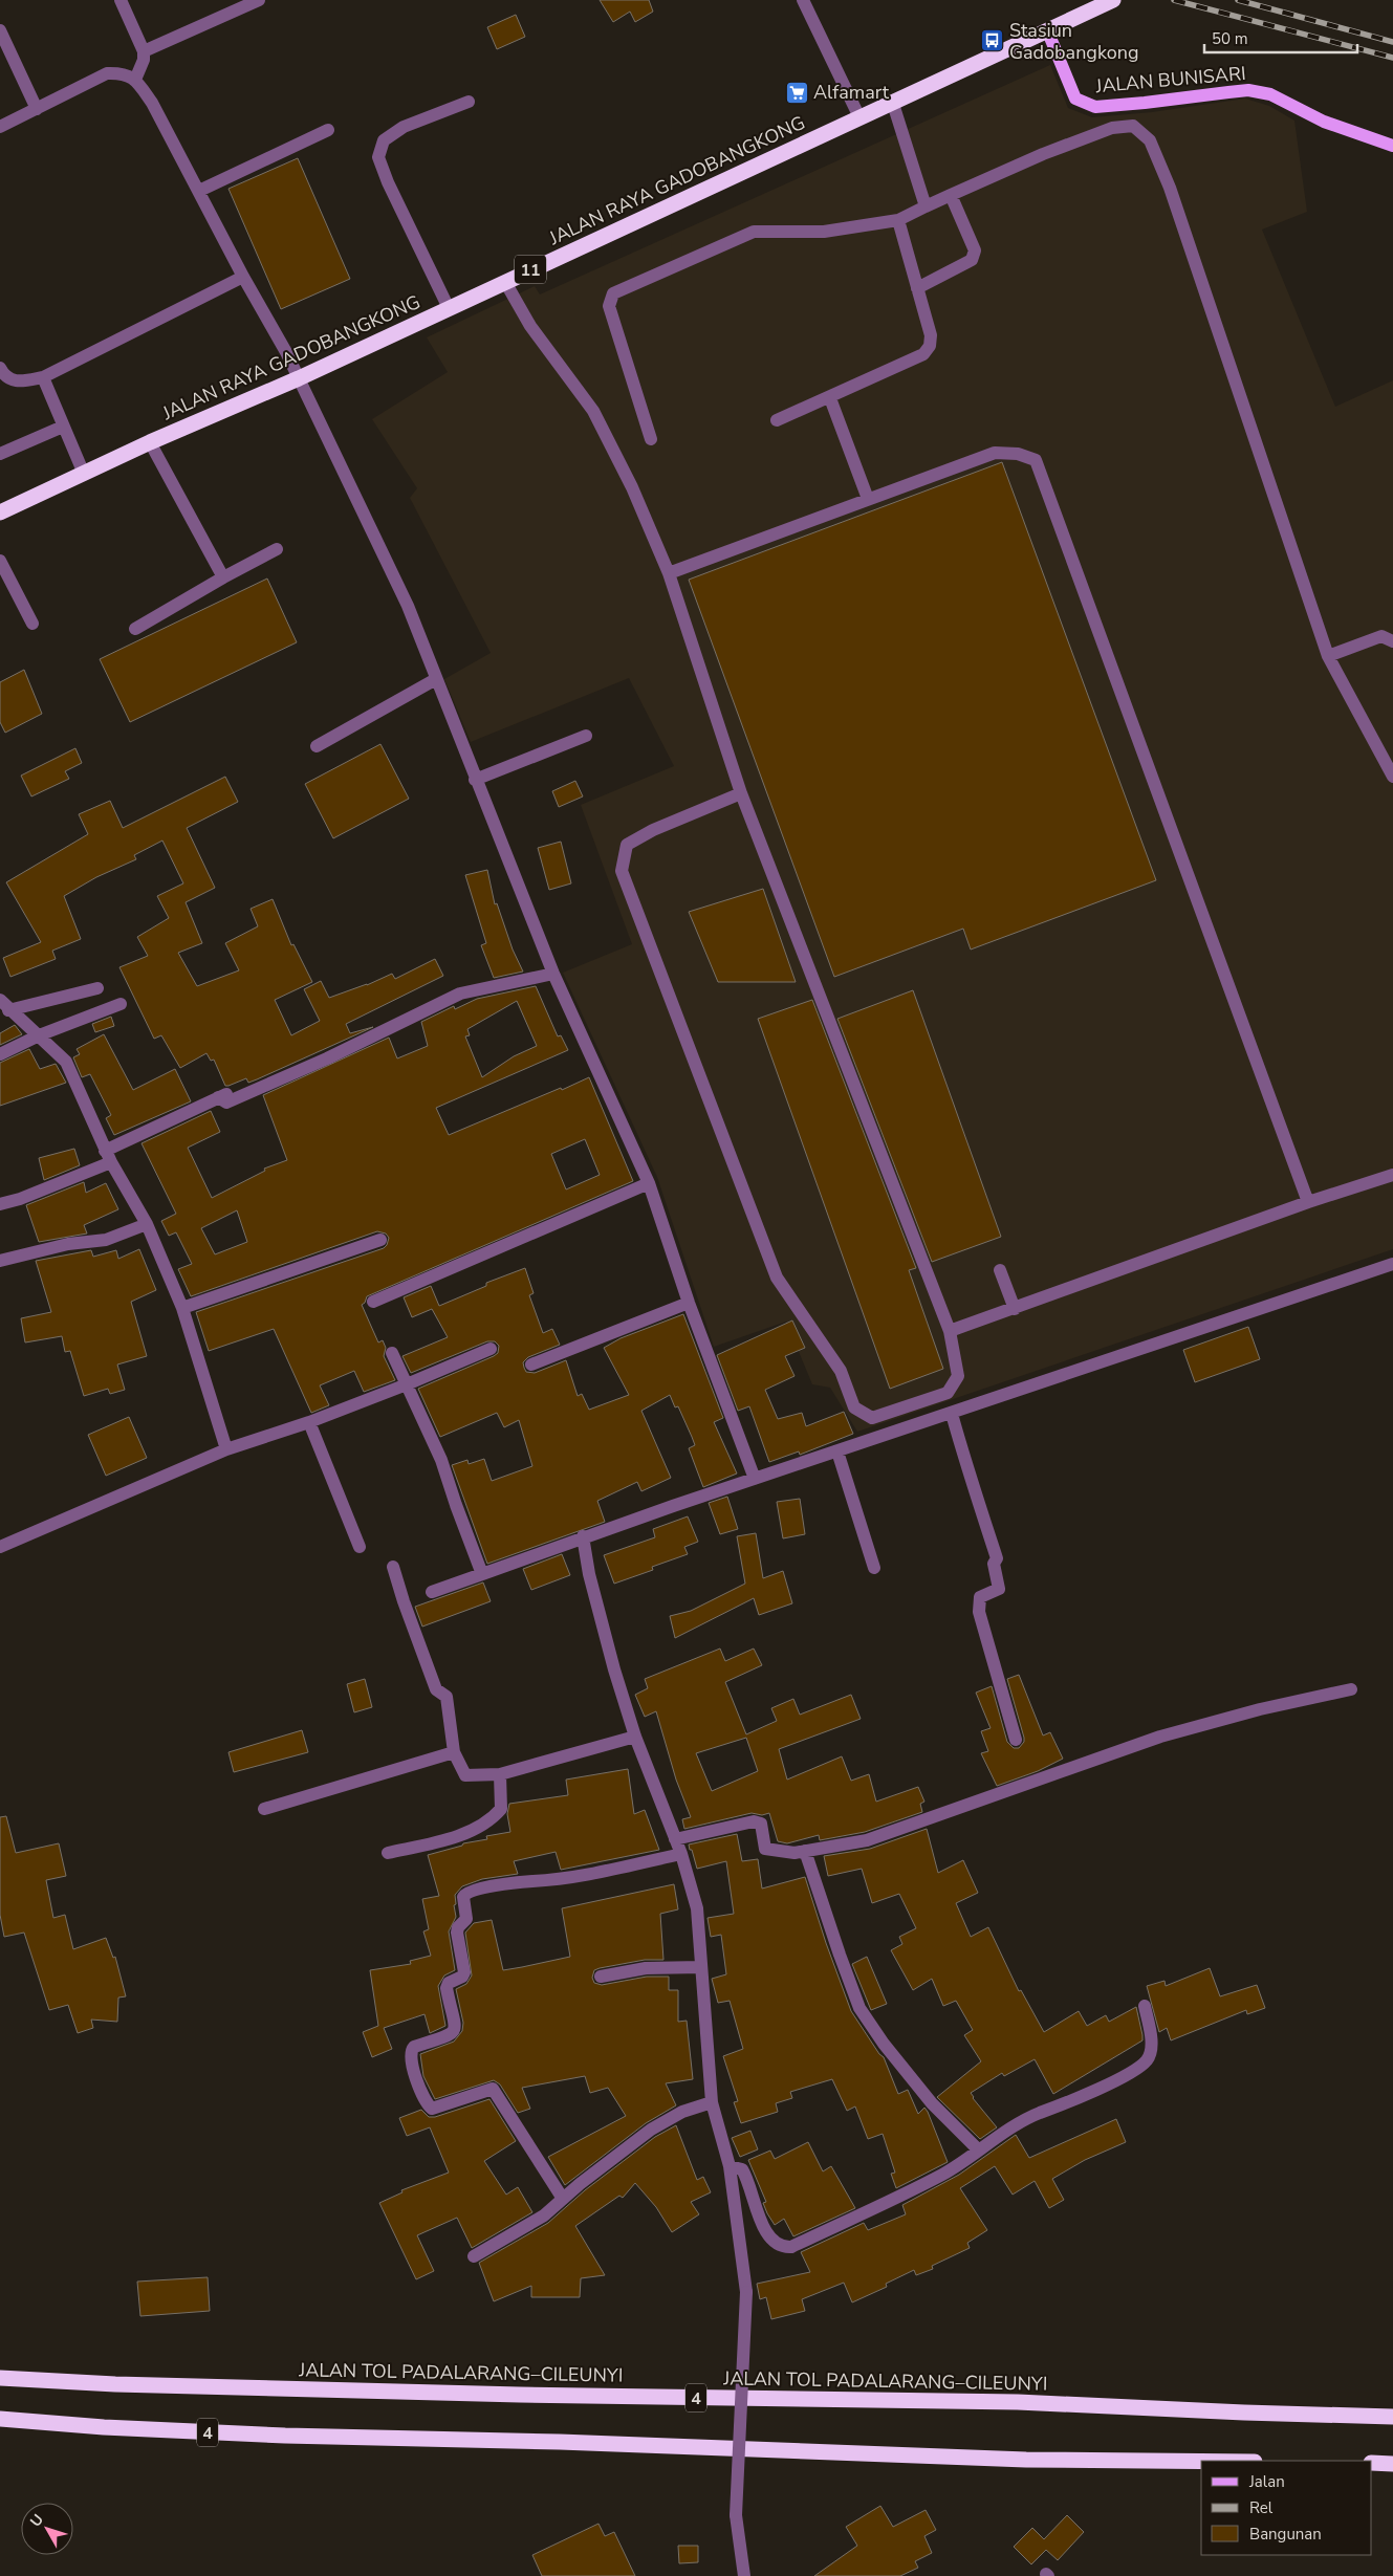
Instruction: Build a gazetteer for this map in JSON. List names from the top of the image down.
{
  "streets": {
    "highway": [
      "JALAN RAYA GADOBANGKONG",
      "11",
      "JALAN TOL PADALARANG–CILEUNYI",
      "4"
    ],
    "main road": ["JALAN BUNISARI"]
  },
  "crossings": [
    ["JALAN BUNISARI", "JALAN RAYA GADOBANGKONG"]
  ],
  "places": {
    "bus stop": ["Stasiun Gadobangkong"],
    "supermarket": ["Alfamart"]
  },
  "legend": ["Jalan", "Rel", "Bangunan"],
  "scale_bar": "50 m",
  "north": "top left"
}
